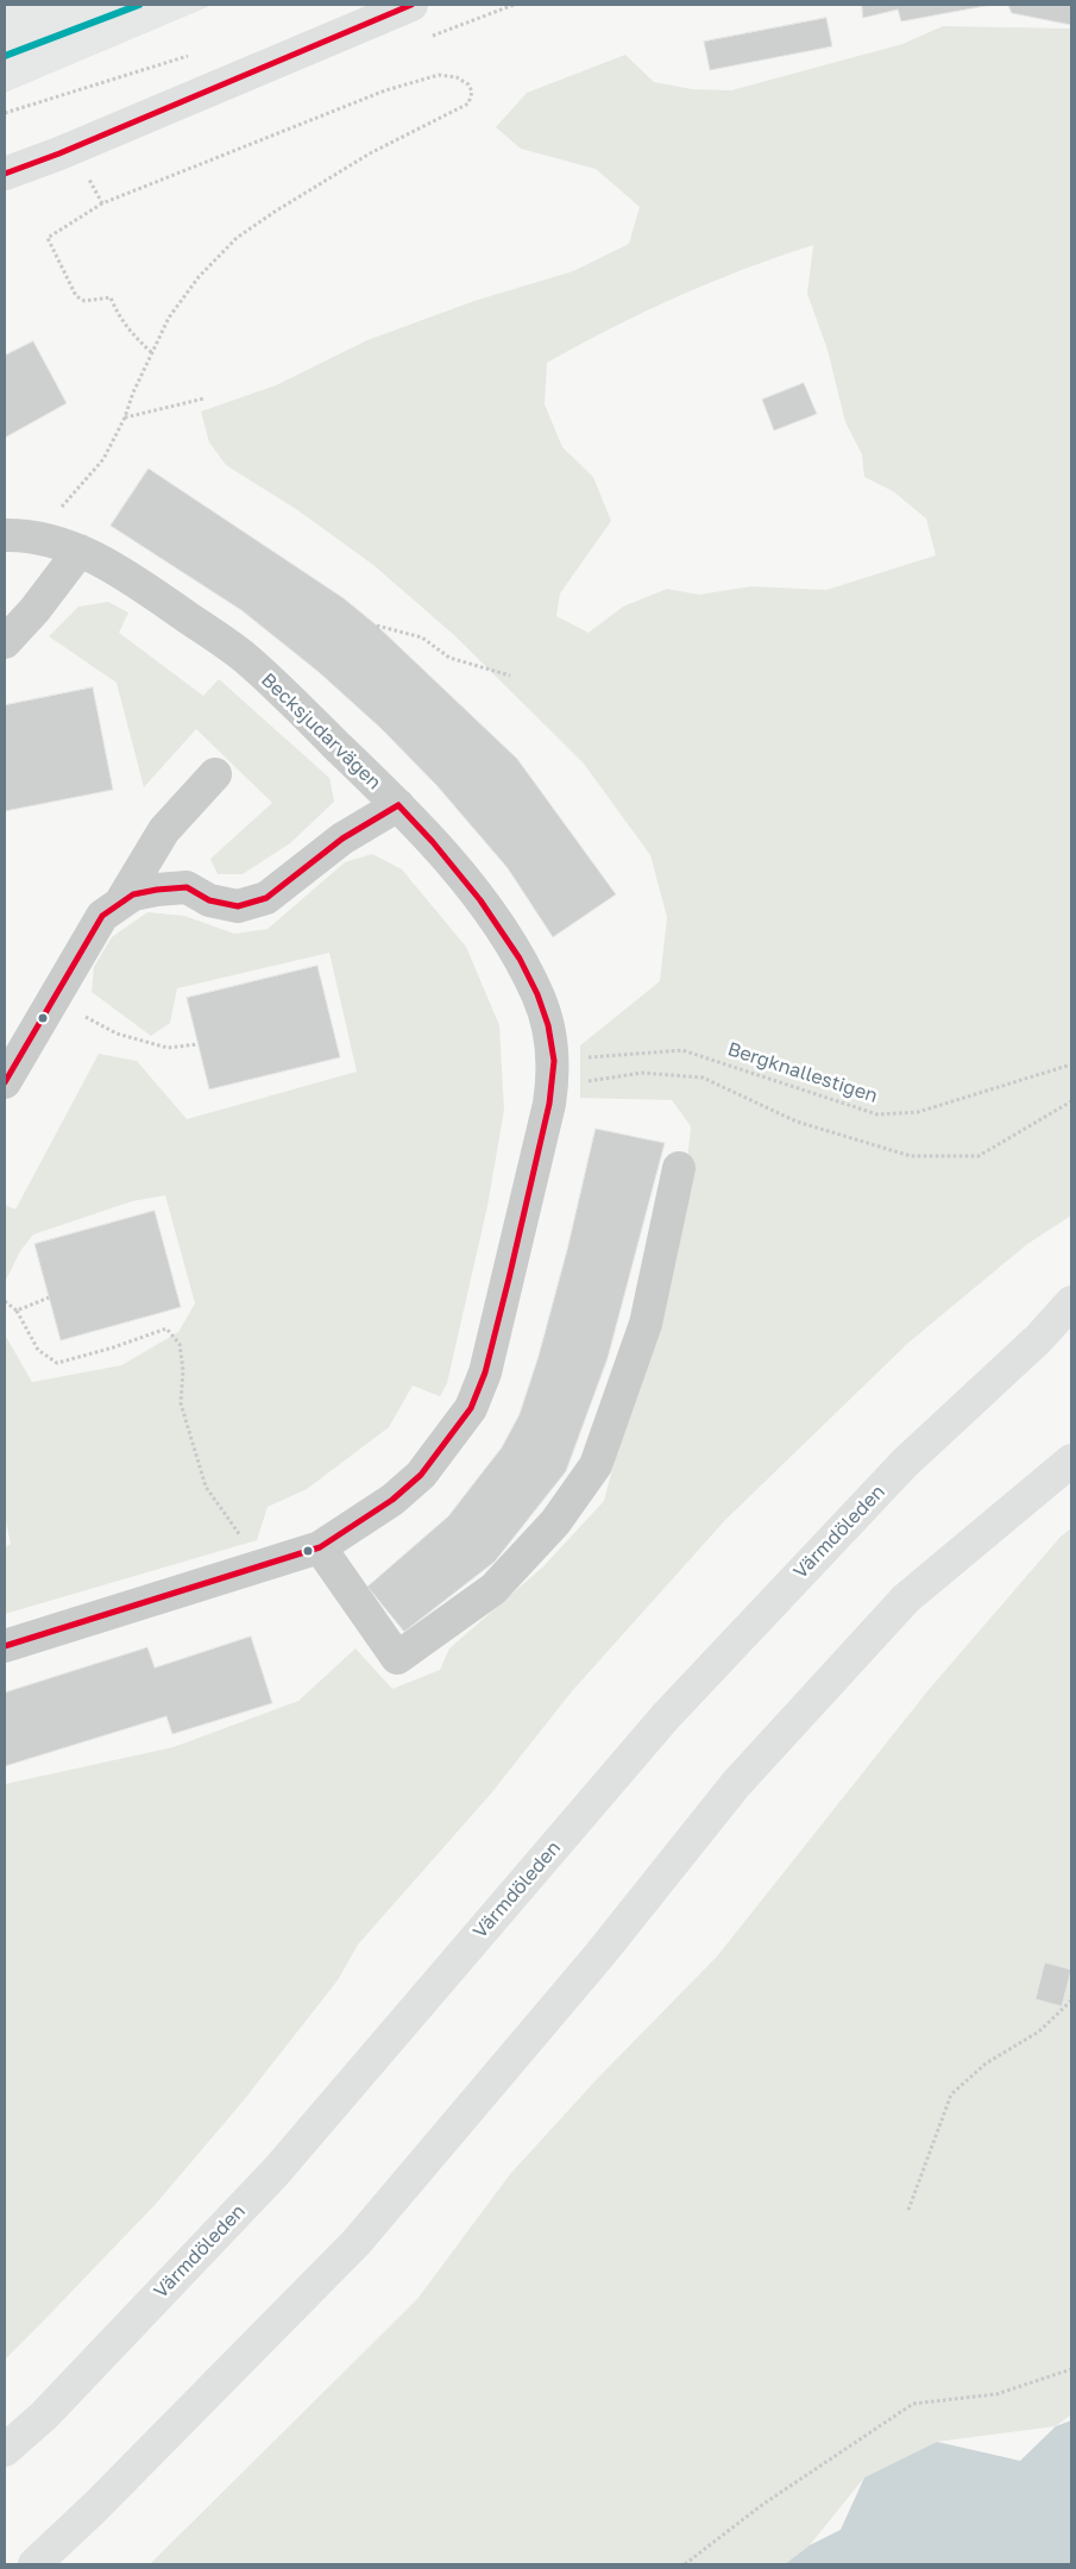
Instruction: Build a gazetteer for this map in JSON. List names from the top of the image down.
{
  "streets": {
    "main road": ["Värmdöleden"],
    "street": ["Becksjudarvägen"],
    "path": ["Bergknallestigen"]
  },
  "crossings": [
    ["Becksjudarvägen", "Bergknallestigen"]
  ]
}
